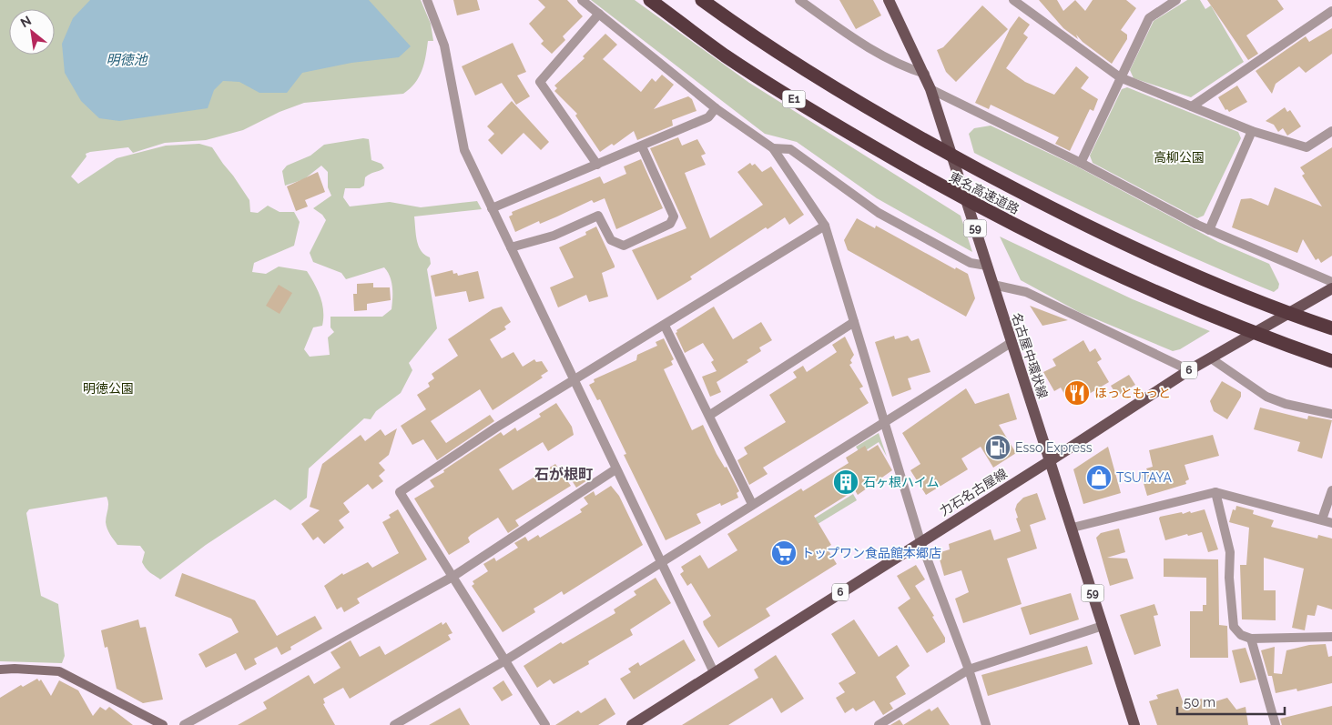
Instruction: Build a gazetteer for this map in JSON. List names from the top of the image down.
{
  "streets": {
    "highway": ["E1", "東名高速道路"],
    "main road": [
      "59",
      "名古屋中環状線",
      "6",
      "力石名古屋線"
    ]
  },
  "crossings": [
    ["名古屋中環状線", "力石名古屋線"]
  ],
  "districts": ["石が根町"],
  "water": ["明徳池"],
  "parks": ["高柳公園", "明徳公園"],
  "places": {
    "restaurant": ["ほっともっと"],
    "fuel station": ["Esso Express"],
    "shop": ["TSUTAYA"],
    "building": ["石ヶ根ハイム"],
    "supermarket": ["トップワン食品館本郷店"]
  },
  "scale_bar": "50 m",
  "north": "top left"
}
